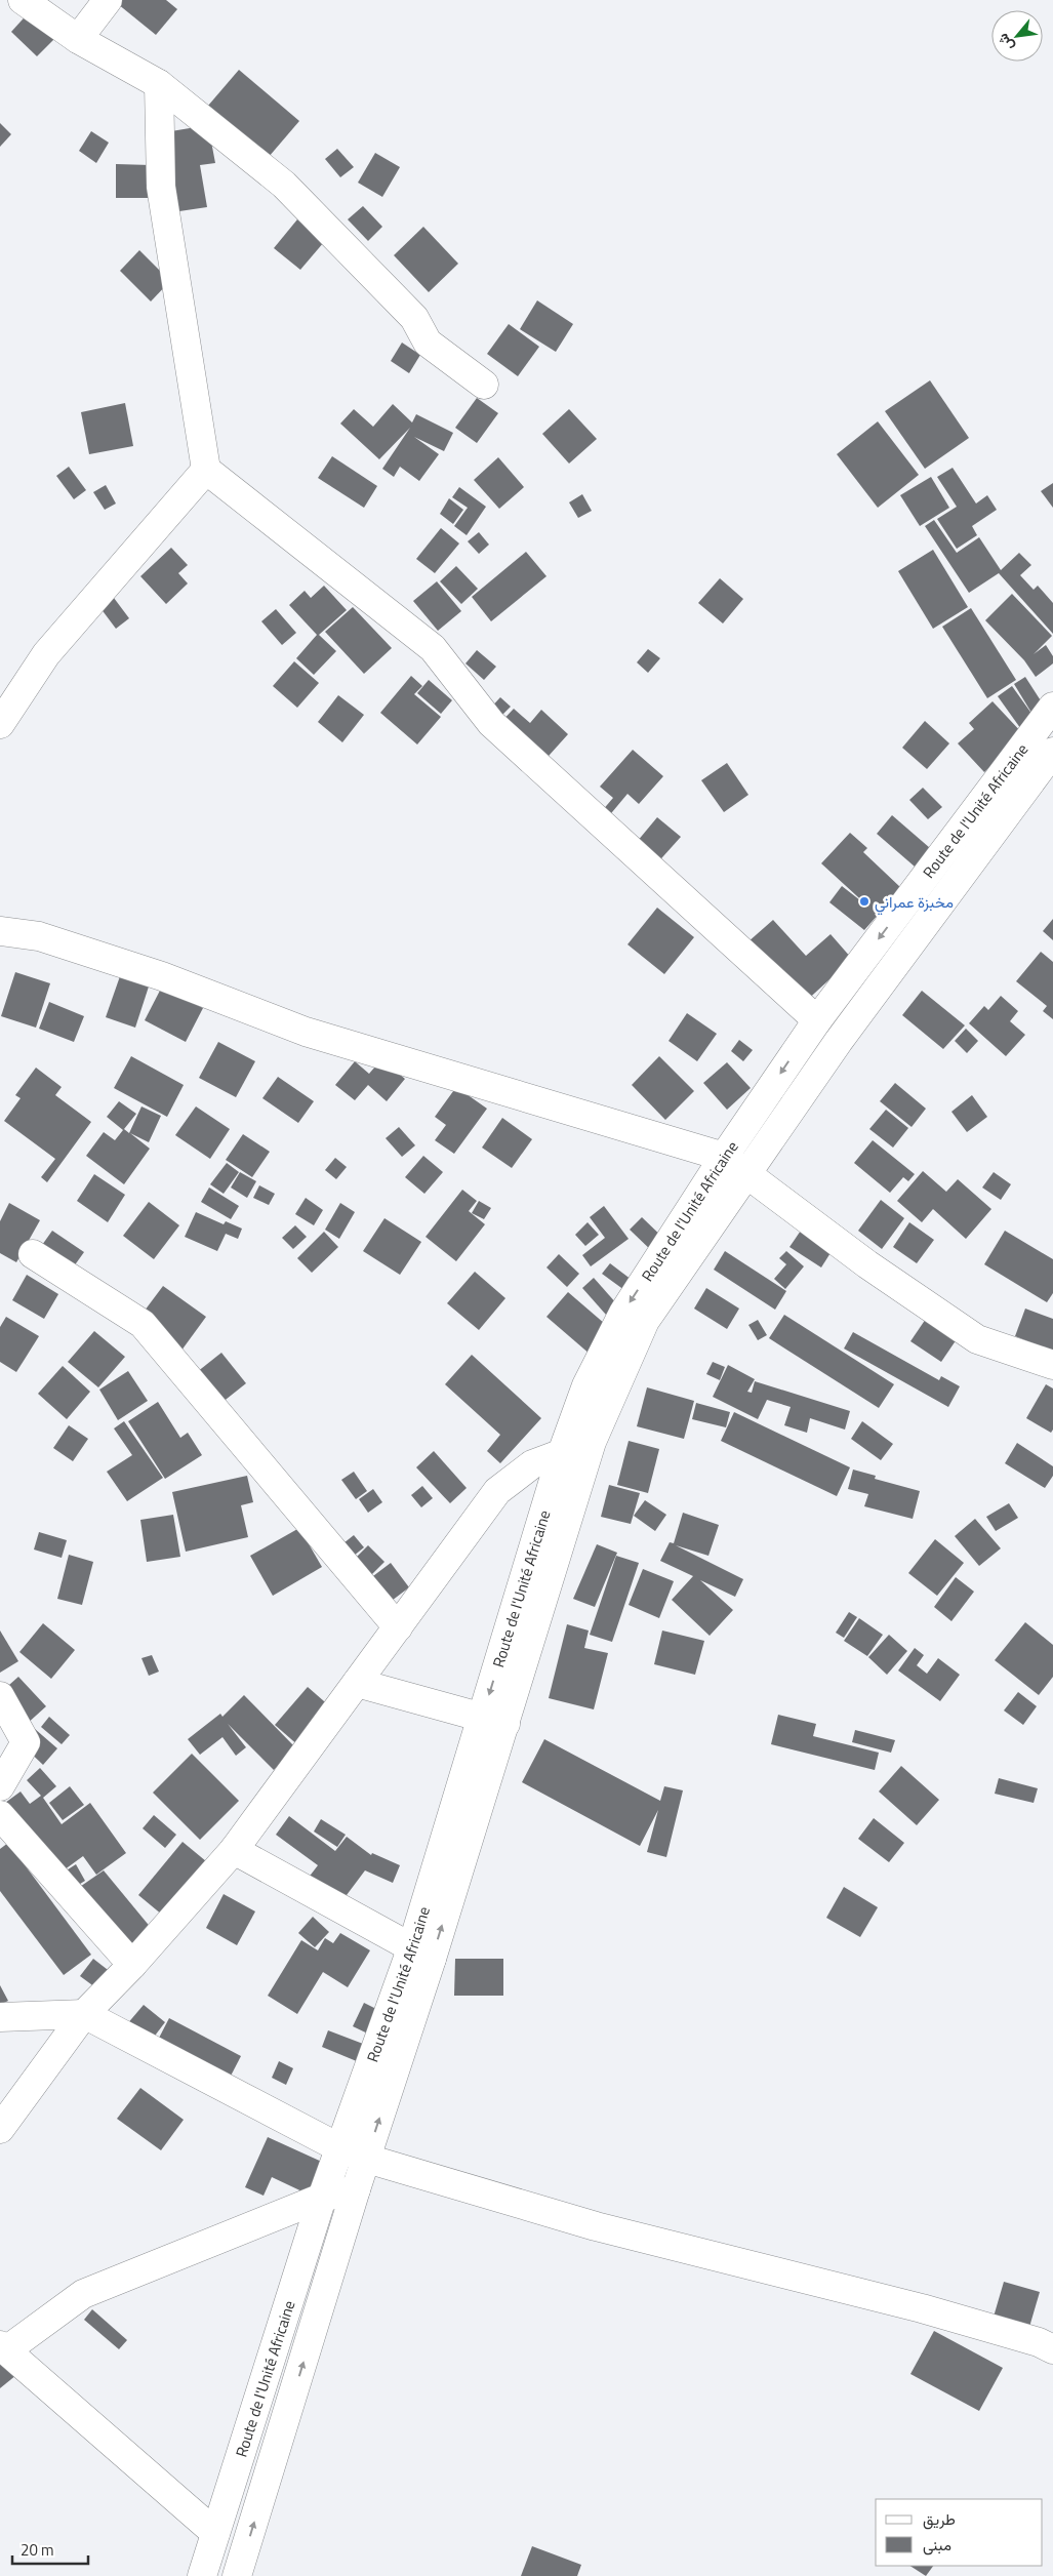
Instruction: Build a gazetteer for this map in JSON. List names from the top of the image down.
{
  "streets": {
    "street": ["Route de l'Unité Africaine"]
  },
  "places": ["مخبزة عمراني"],
  "legend": ["طريق", "مبنى"],
  "scale_bar": "20 m",
  "north": "bottom left"
}
